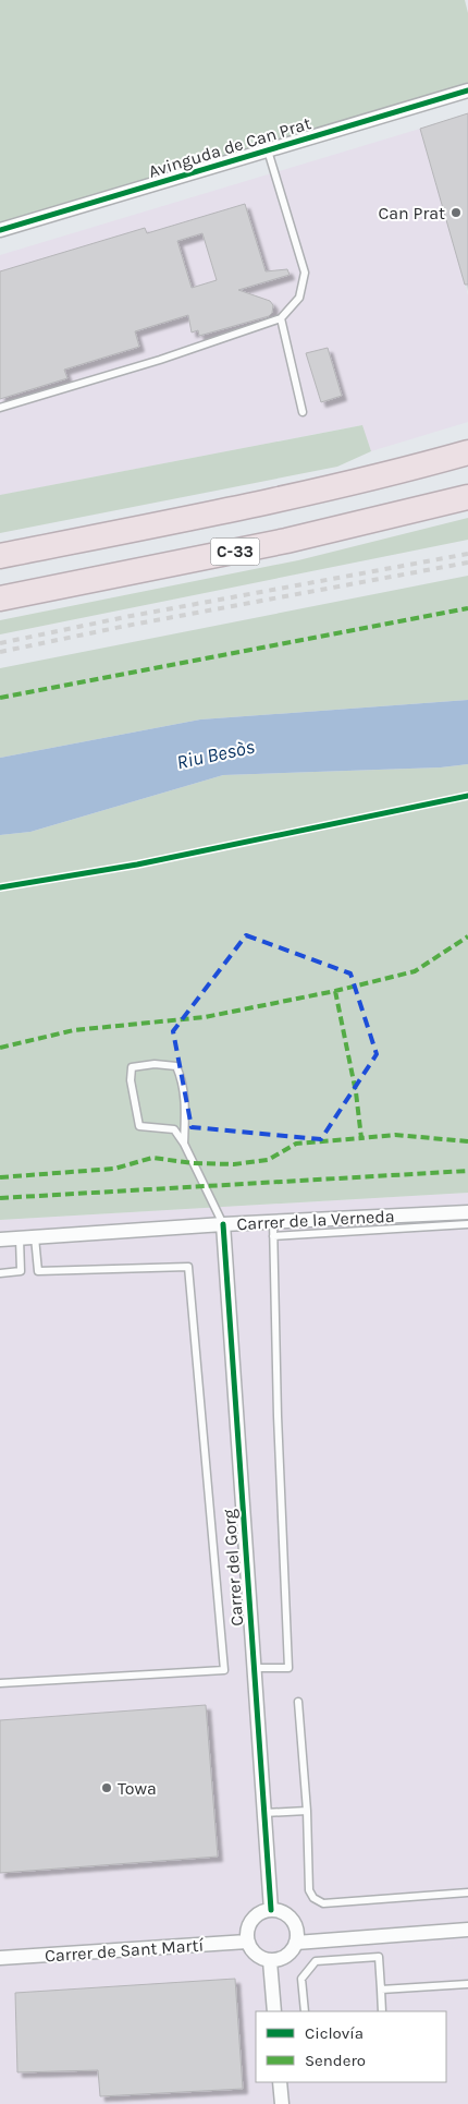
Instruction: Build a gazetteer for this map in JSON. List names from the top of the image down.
{
  "streets": {
    "highway": ["C-33"],
    "street": [
      "Avinguda de Can Prat",
      "Carrer de la Verneda",
      "Carrer del Gorg",
      "Carrer de Sant Martí"
    ]
  },
  "crossings": [
    ["Carrer de la Verneda", "Carrer del Gorg"],
    ["Carrer del Gorg", "Carrer de Sant Martí"]
  ],
  "water": ["Riu Besòs"],
  "places": ["Can Prat", "Towa"],
  "legend": ["Ciclovía", "Sendero"]
}
